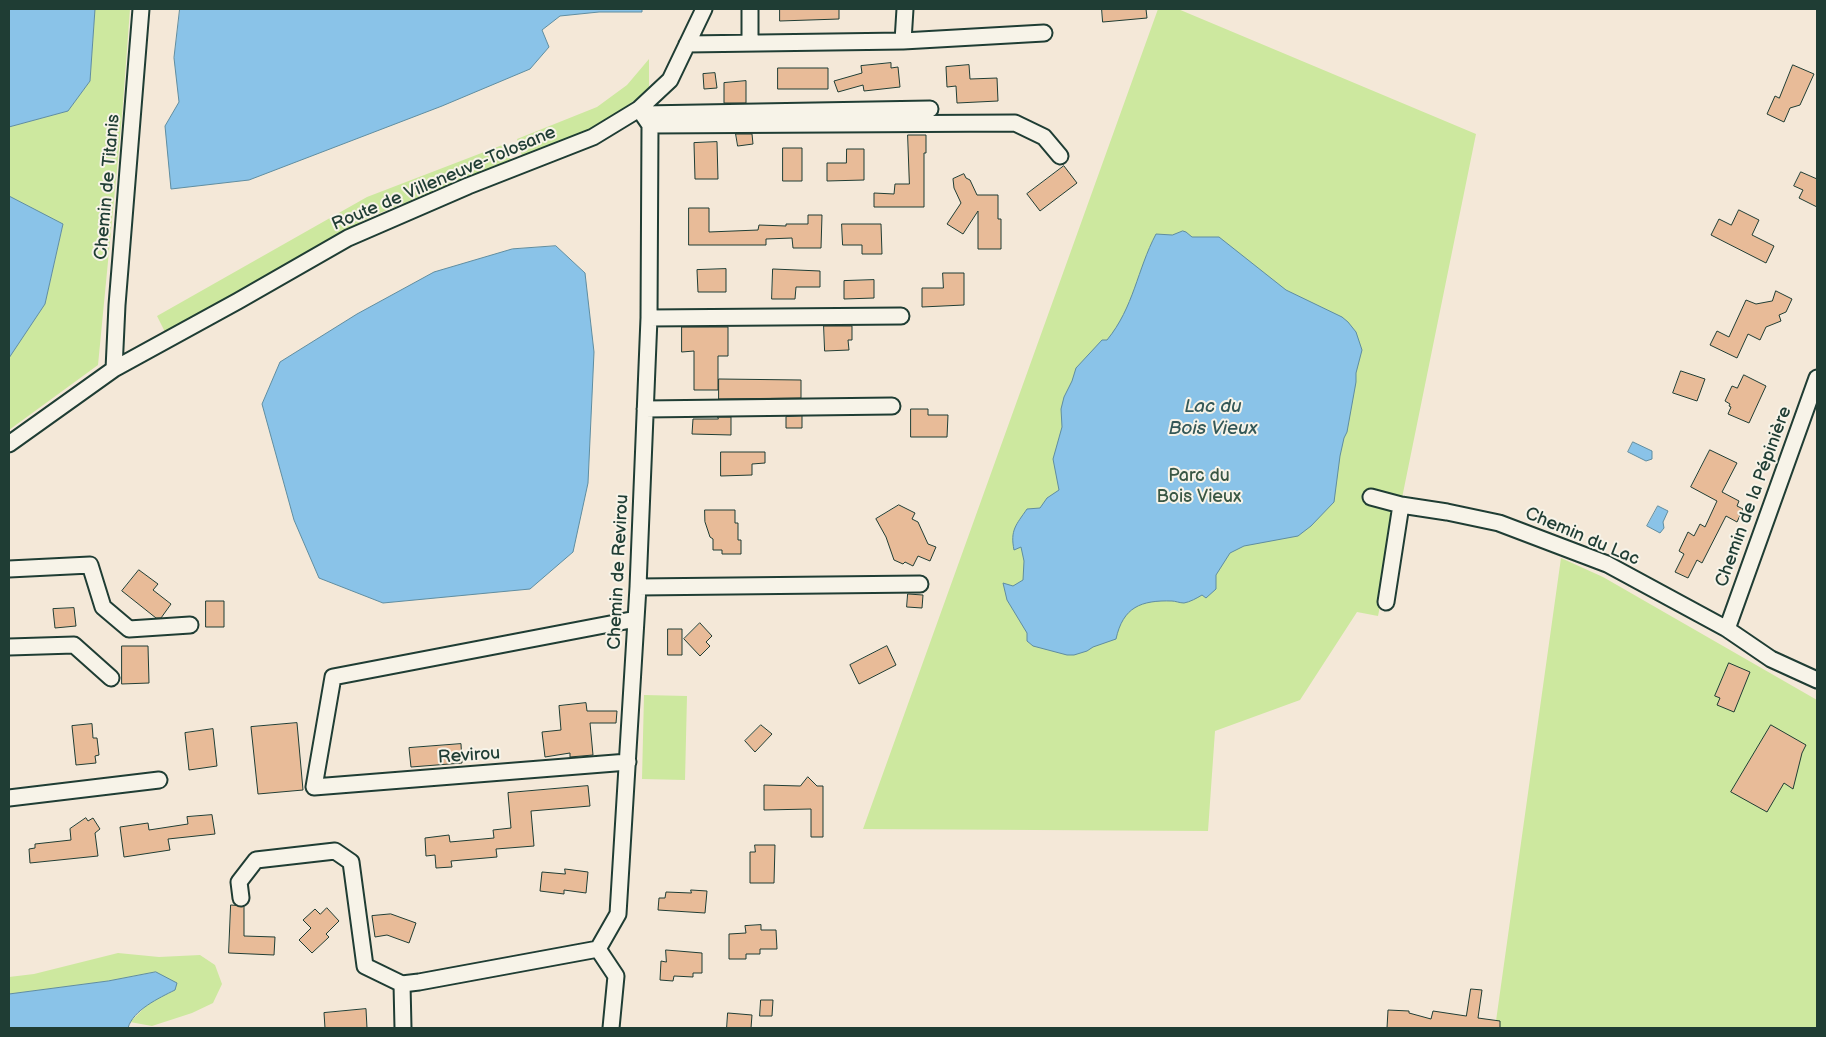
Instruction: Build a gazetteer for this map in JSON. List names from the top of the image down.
{
  "streets": {
    "street": [
      "Route de Villeneuve-Tolosane",
      "Chemin de Titanis",
      "Chemin de la Pépinière",
      "Chemin du Lac",
      "Chemin de Revirou",
      "Revirou"
    ]
  },
  "crossings": [
    ["Route de Villeneuve-Tolosane", "Chemin de Titanis"],
    ["Route de Villeneuve-Tolosane", "Chemin de Revirou"],
    ["Chemin de la Pépinière", "Chemin du Lac"],
    ["Chemin de Revirou", "Revirou"]
  ],
  "water": ["Lac du Bois Vieux"],
  "parks": ["Parc du Bois Vieux"]
}
